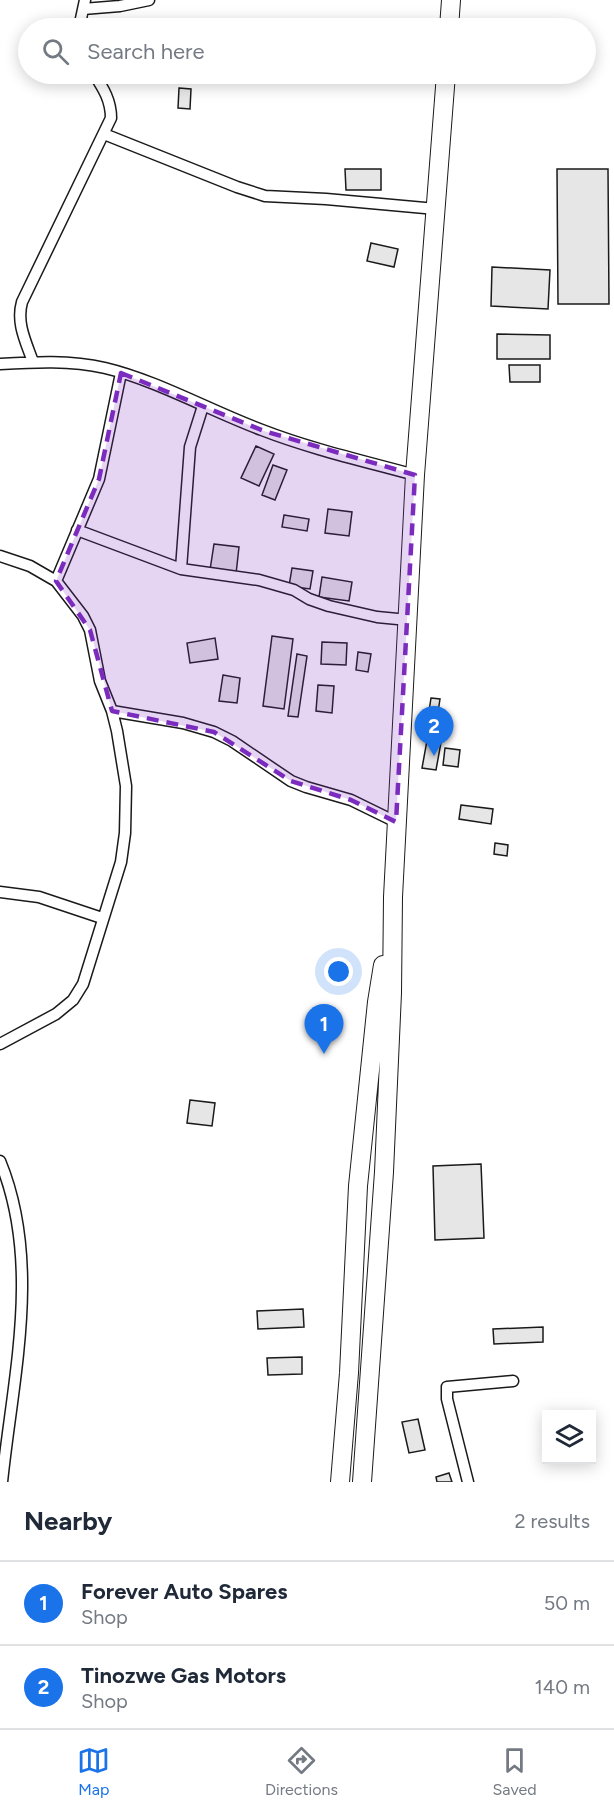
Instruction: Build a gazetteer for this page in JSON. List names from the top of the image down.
{
  "page": {
    "search": "Search here",
    "pins": ["2", "1"],
    "heading": ["Nearby", "2 results"],
    "list": [
      {
        "mark": "1",
        "name": "Forever Auto Spares",
        "note": "Shop",
        "value": "50 m"
      },
      {
        "mark": "2",
        "name": "Tinozwe Gas Motors",
        "note": "Shop",
        "value": "140 m"
      }
    ],
    "nav": ["Map", "Directions", "Saved"]
  }
}
